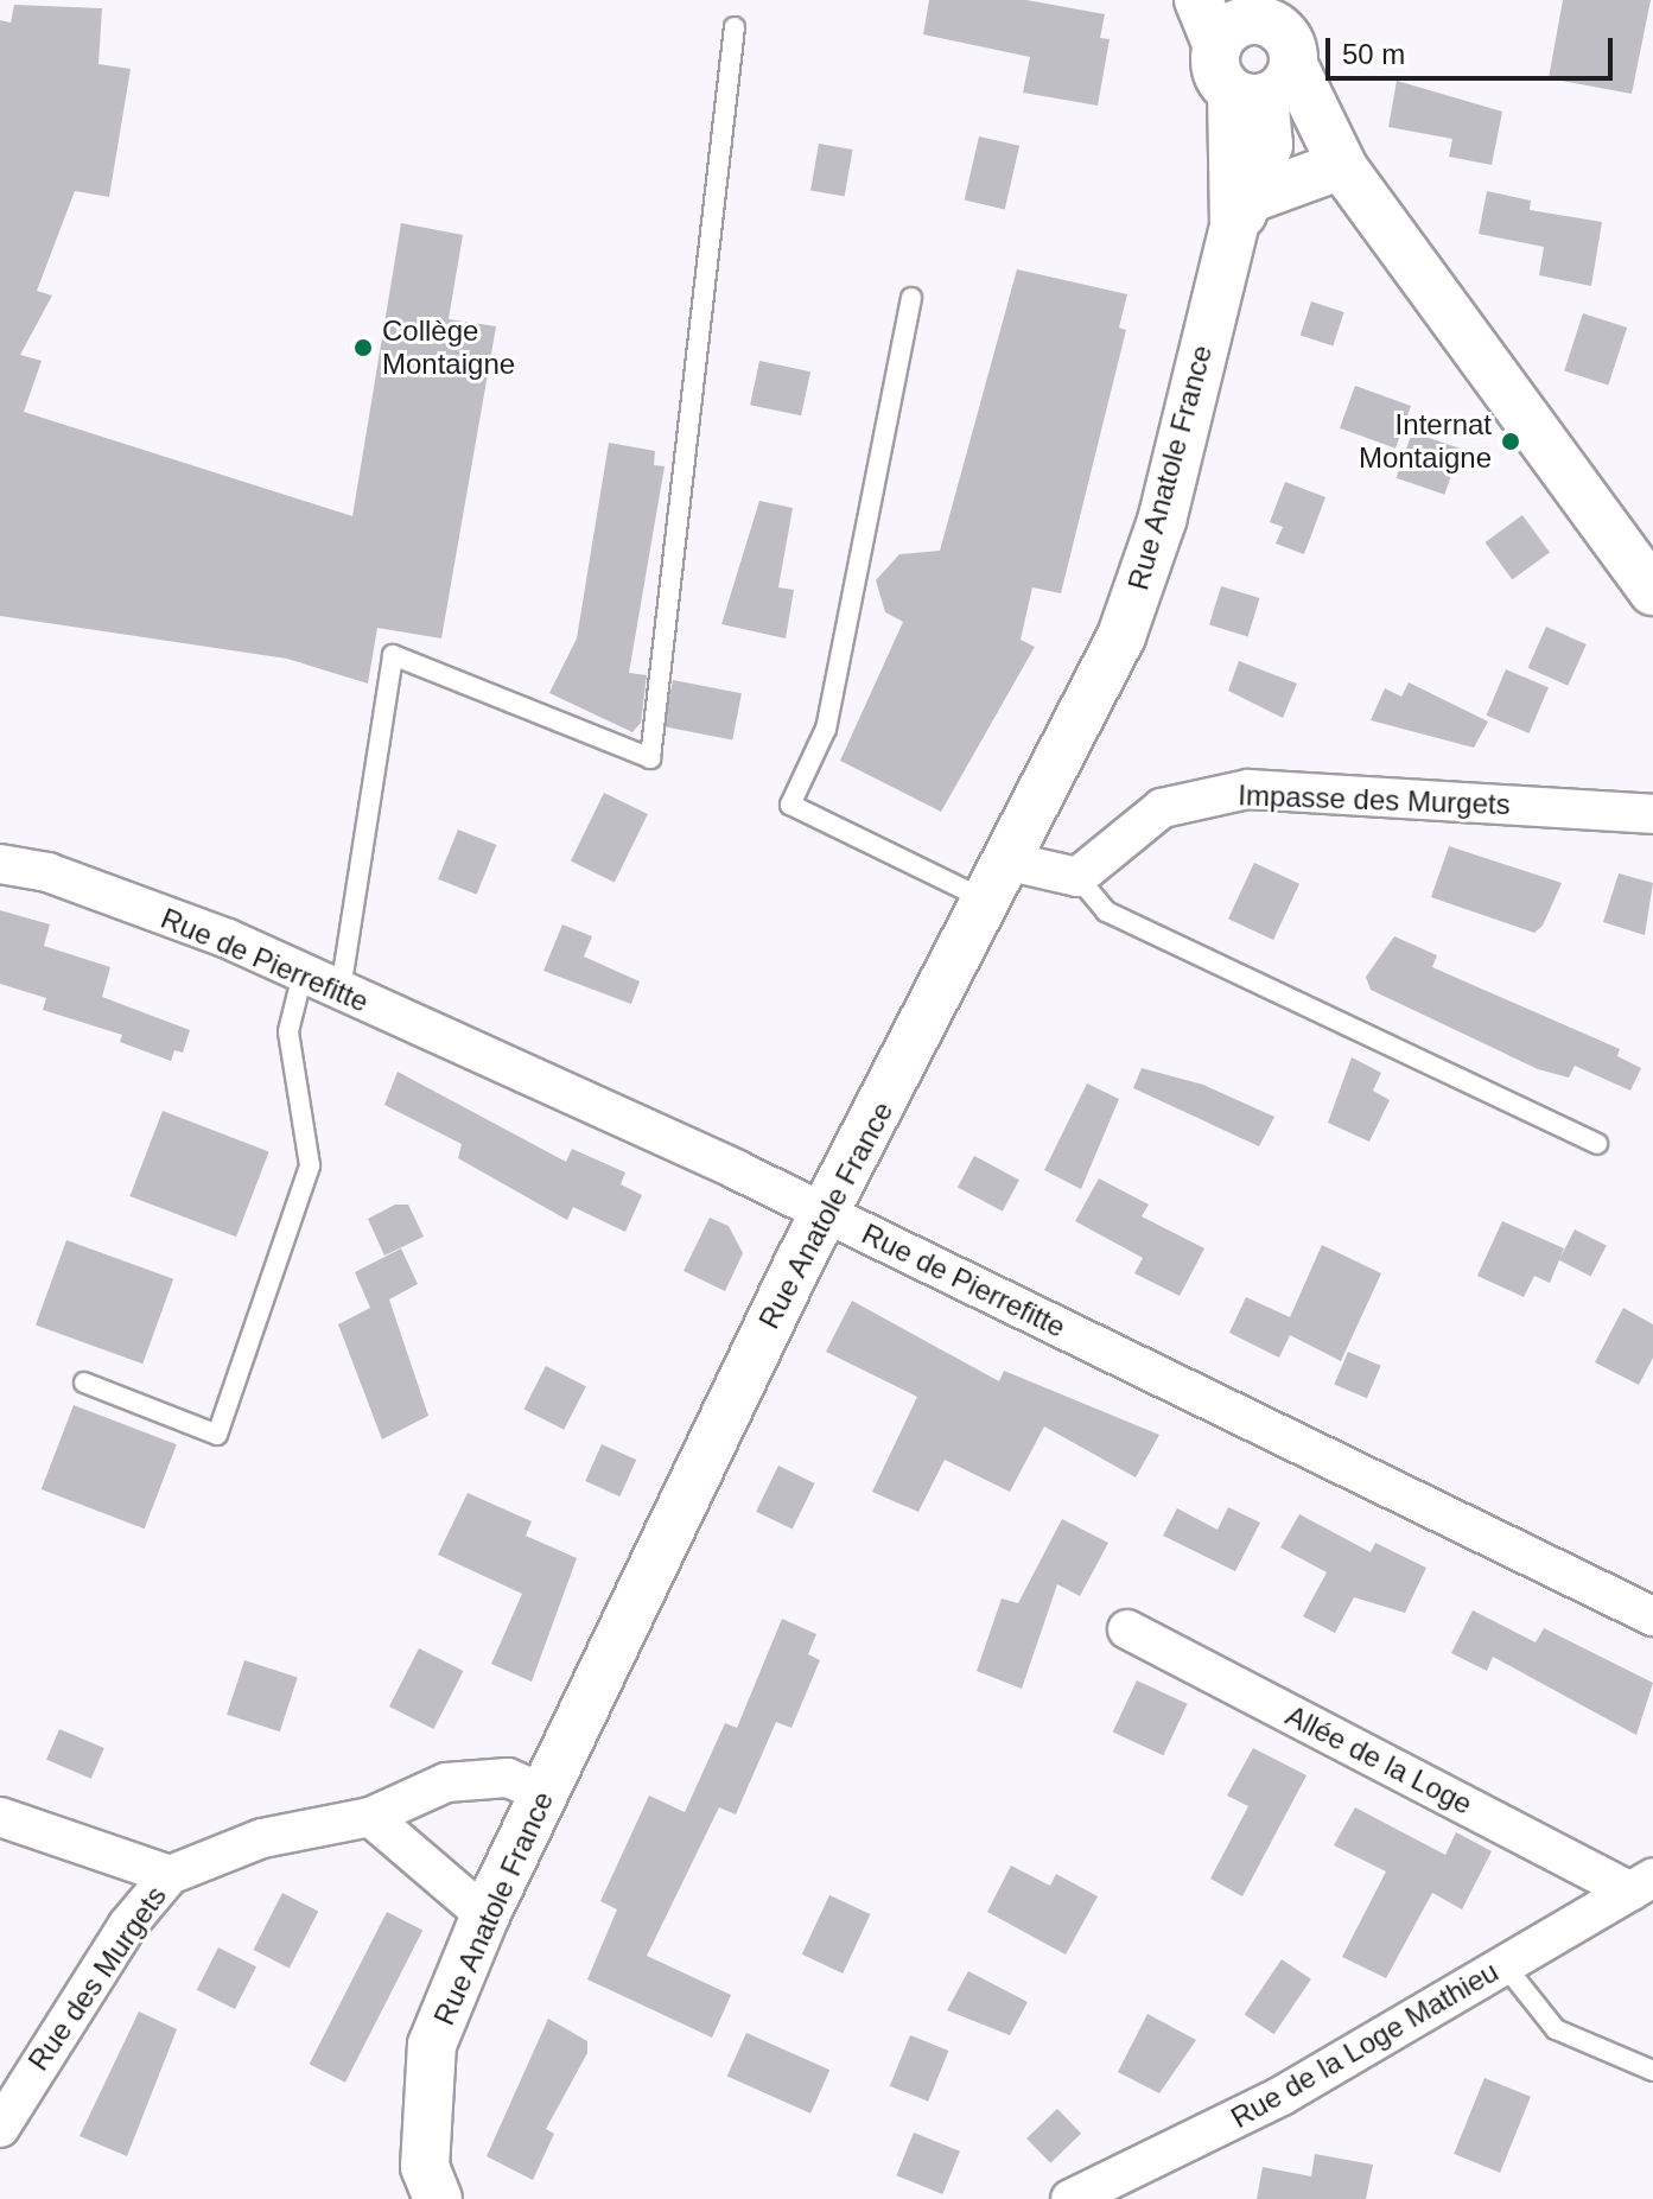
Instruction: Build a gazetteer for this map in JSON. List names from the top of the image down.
{
  "streets": {
    "street": [
      "Rue Anatole France",
      "Impasse des Murgets",
      "Rue de Pierrefitte",
      "Allée de la Loge",
      "Rue des Murgets",
      "Rue de la Loge Mathieu"
    ]
  },
  "crossings": [
    ["Rue Anatole France", "Rue de Pierrefitte"],
    ["Rue Anatole France", "Rue des Murgets"],
    ["Allée de la Loge", "Rue de la Loge Mathieu"]
  ],
  "places": ["Collège Montaigne", "Internat Montaigne"],
  "scale_bar": "50 m"
}
